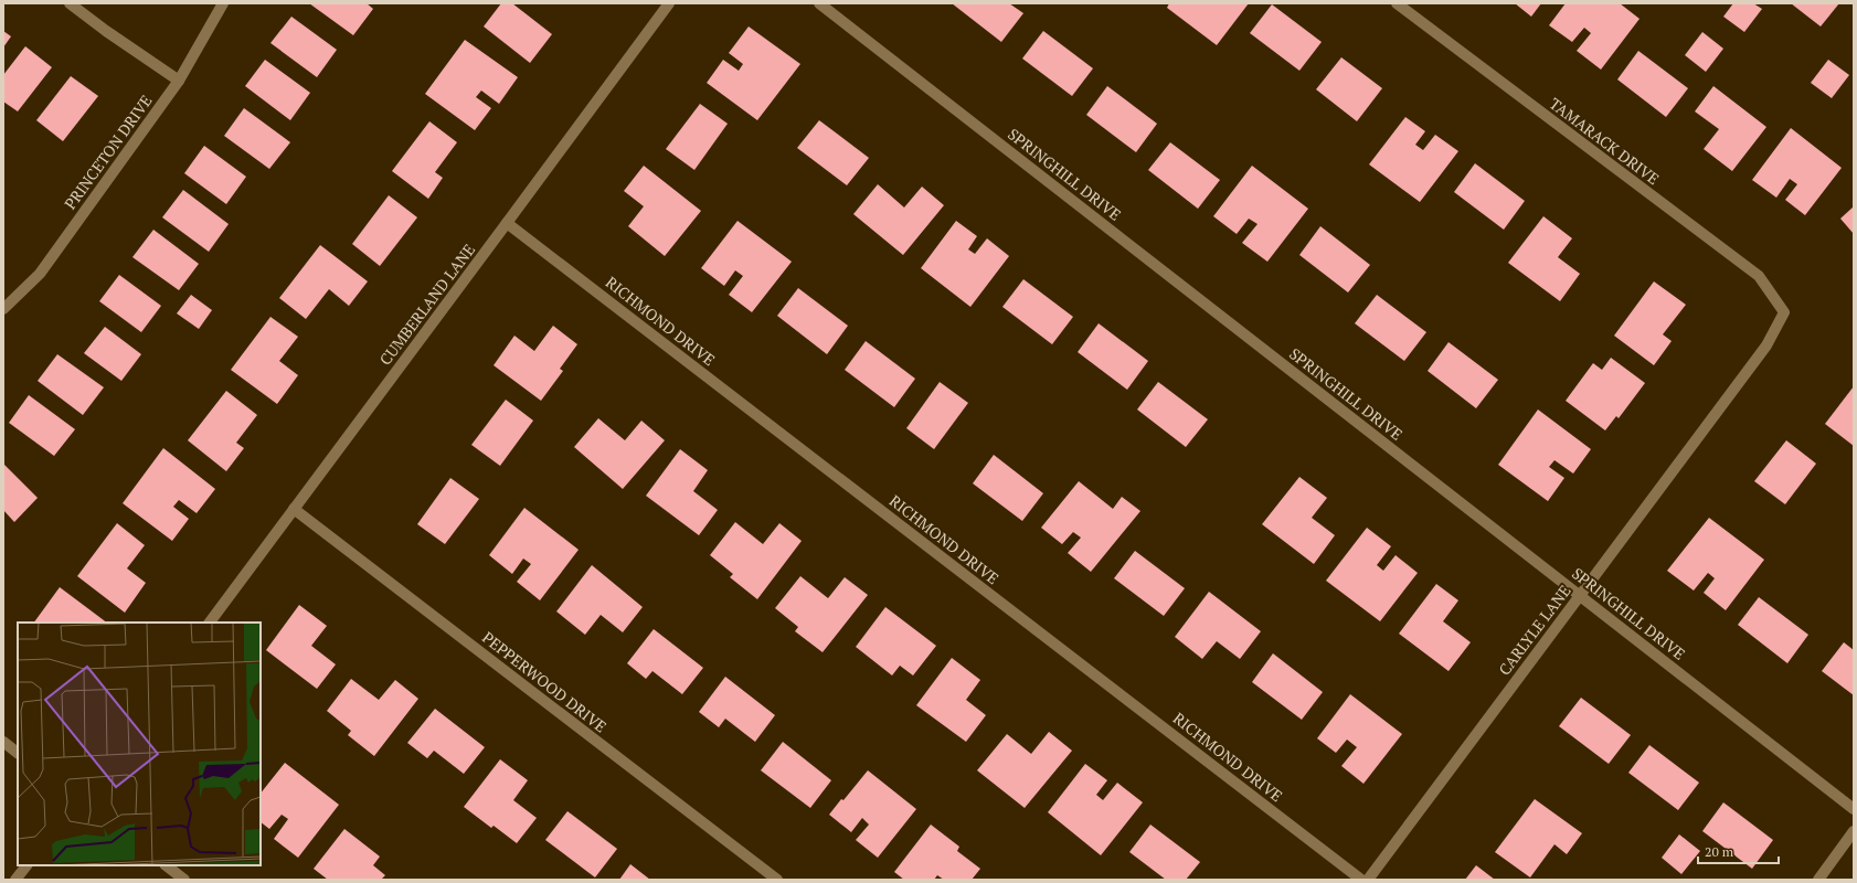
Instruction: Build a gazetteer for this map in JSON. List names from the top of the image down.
{
  "streets": {
    "street": [
      "TAMARACK DRIVE",
      "PRINCETON DRIVE",
      "SPRINGHILL DRIVE",
      "CUMBERLAND LANE",
      "RICHMOND DRIVE",
      "CARLYLE LANE",
      "PEPPERWOOD DRIVE"
    ]
  },
  "crossings": [
    ["TAMARACK DRIVE", "CARLYLE LANE"],
    ["SPRINGHILL DRIVE", "CARLYLE LANE"],
    ["CUMBERLAND LANE", "RICHMOND DRIVE"],
    ["CUMBERLAND LANE", "PEPPERWOOD DRIVE"]
  ],
  "scale_bar": "20 m"
}
